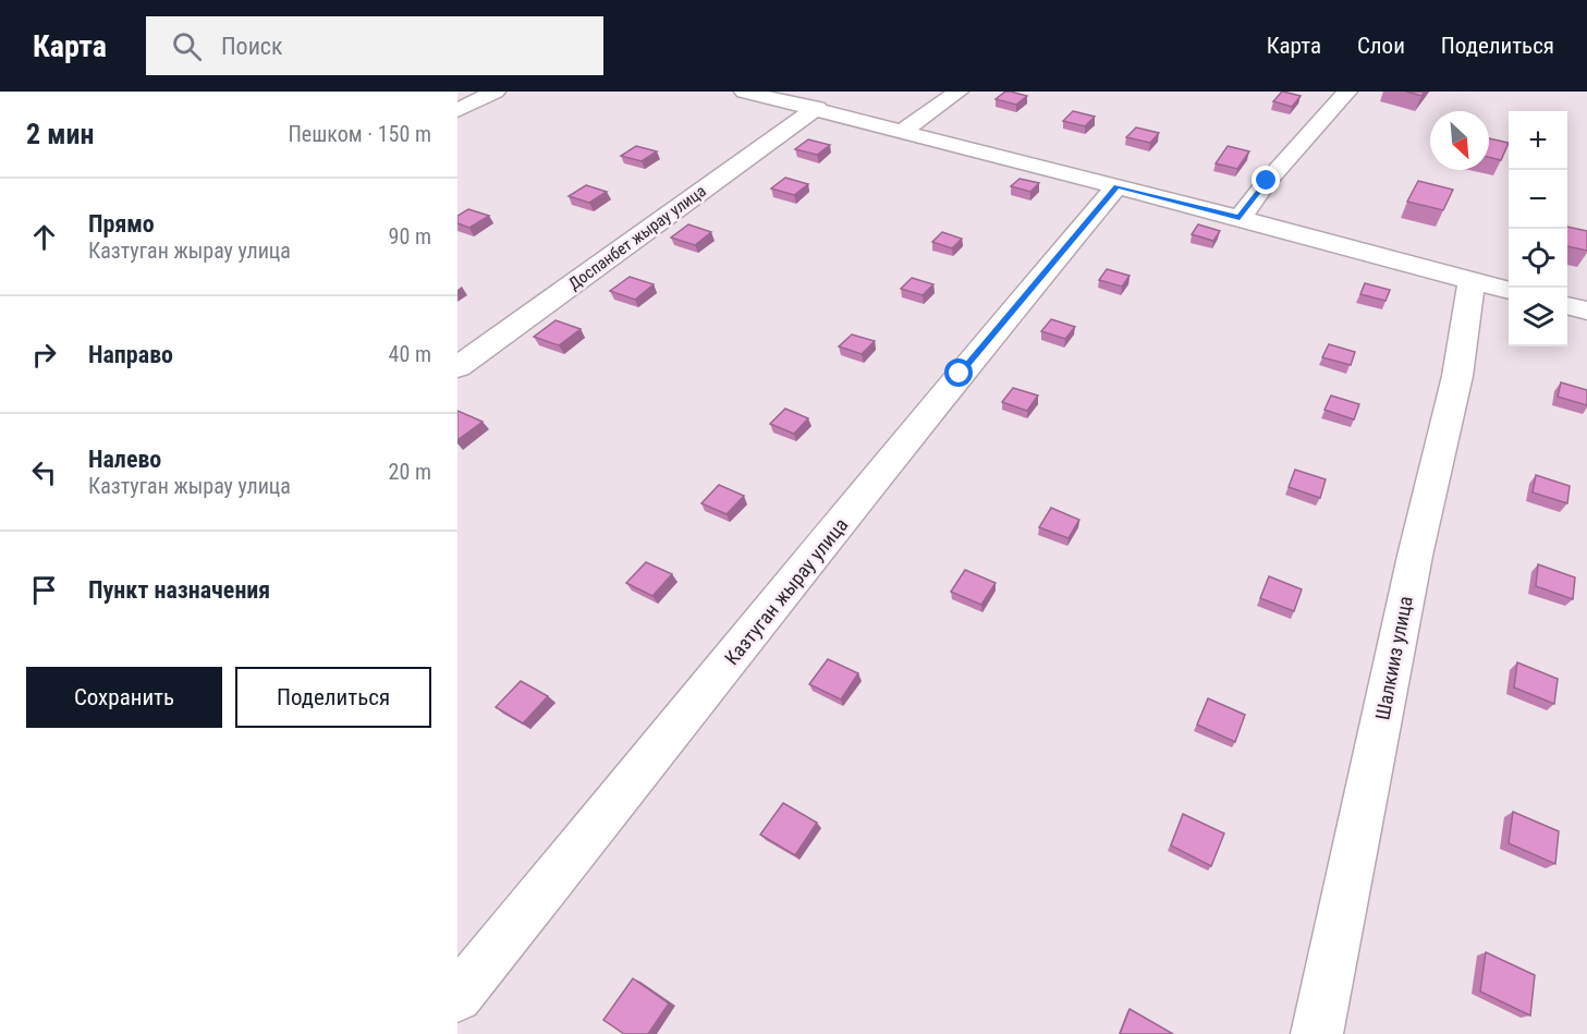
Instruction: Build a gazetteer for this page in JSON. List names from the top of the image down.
{
  "streets": {
    "street": ["Доспанбет жырау улица", "Казтуган жырау улица", "Шалкииз улица"]
  },
  "north": "bottom right",
  "page": {
    "header": "Карта",
    "search": "Поиск",
    "nav": ["Карта", "Слои", "Поделиться"],
    "heading": ["2 мин", "Пешком · 150 m"],
    "map_buttons": ["+", "−"],
    "list": [
      ["Прямо", "Казтуган жырау улица", "90 m"],
      ["Направо", "40 m"],
      ["Налево", "Казтуган жырау улица", "20 m"],
      "Пункт назначения"
    ],
    "buttons": ["Сохранить", "Поделиться"]
  }
}
